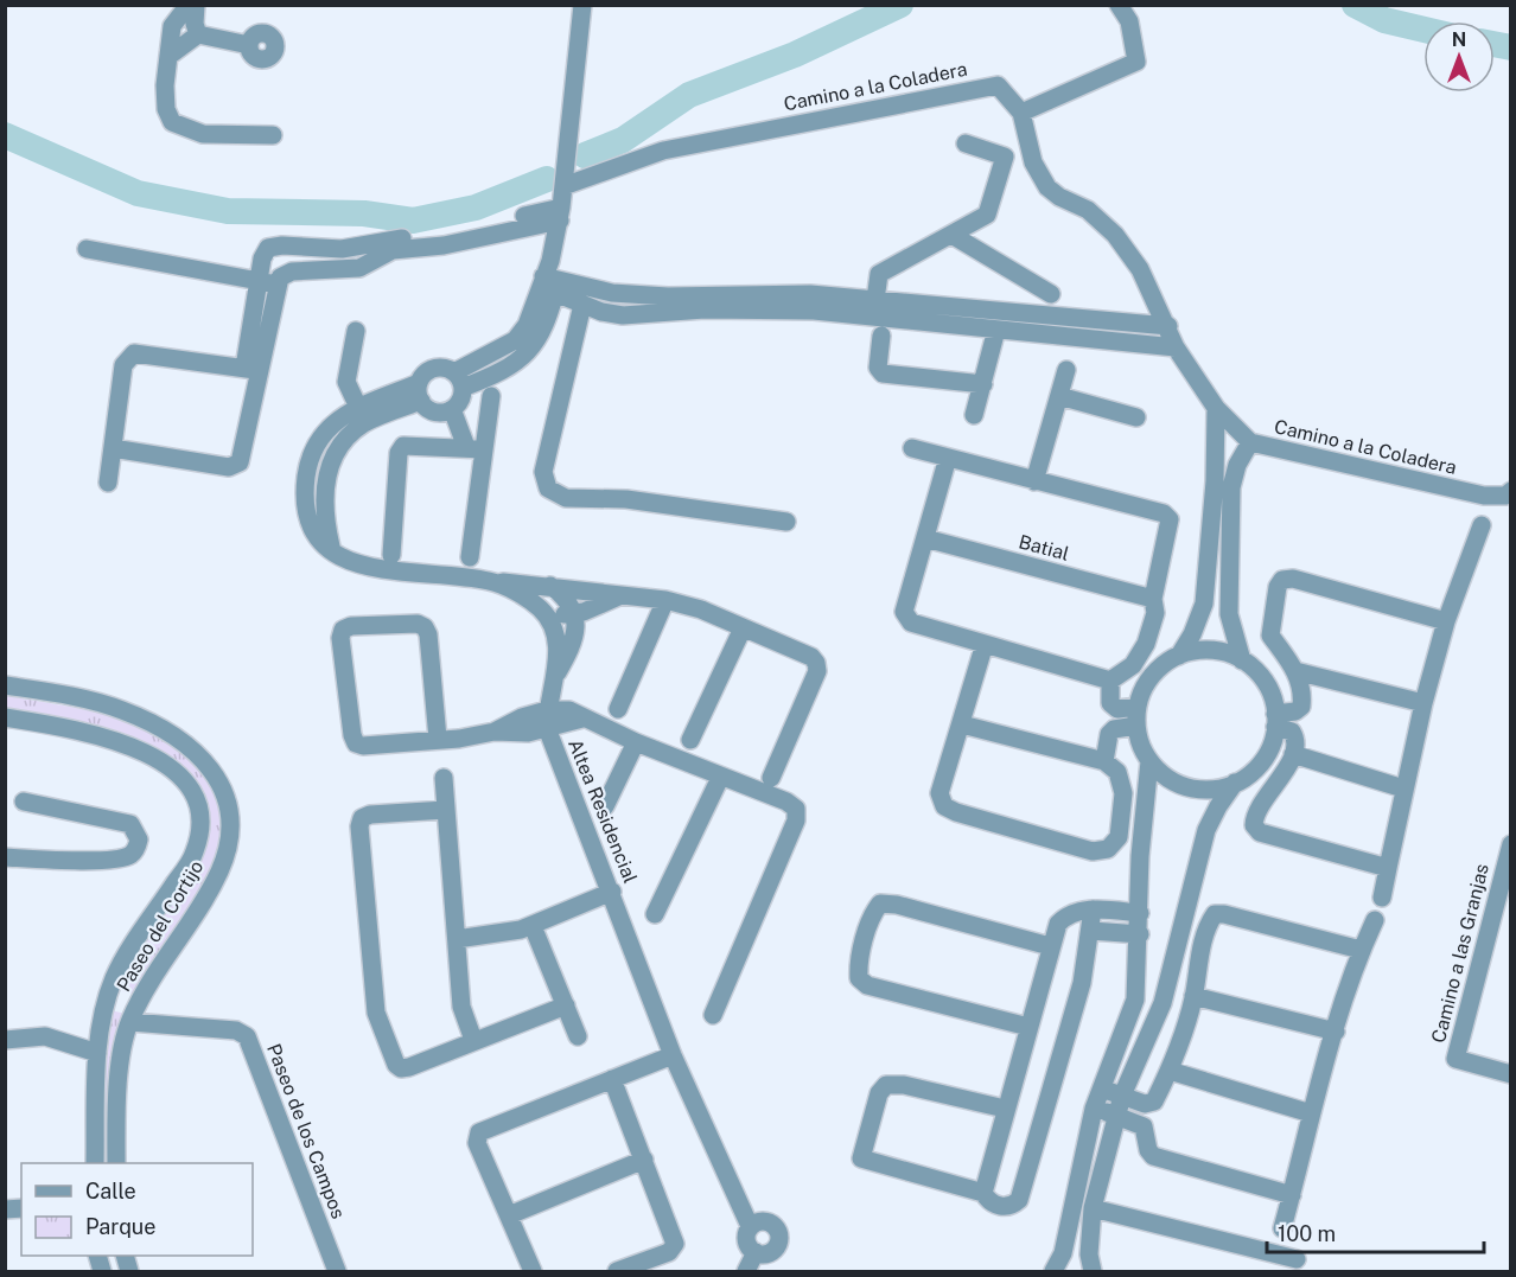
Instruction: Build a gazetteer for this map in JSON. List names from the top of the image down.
{
  "streets": {
    "street": [
      "Camino a la Coladera",
      "Batial",
      "Altea Residencial",
      "Paseo del Cortijo",
      "Camino a las Granjas",
      "Paseo de los Campos"
    ]
  },
  "crossings": [
    ["Paseo del Cortijo", "Paseo de los Campos"]
  ],
  "legend": ["Calle", "Parque"],
  "scale_bar": "100 m",
  "north": "top"
}
